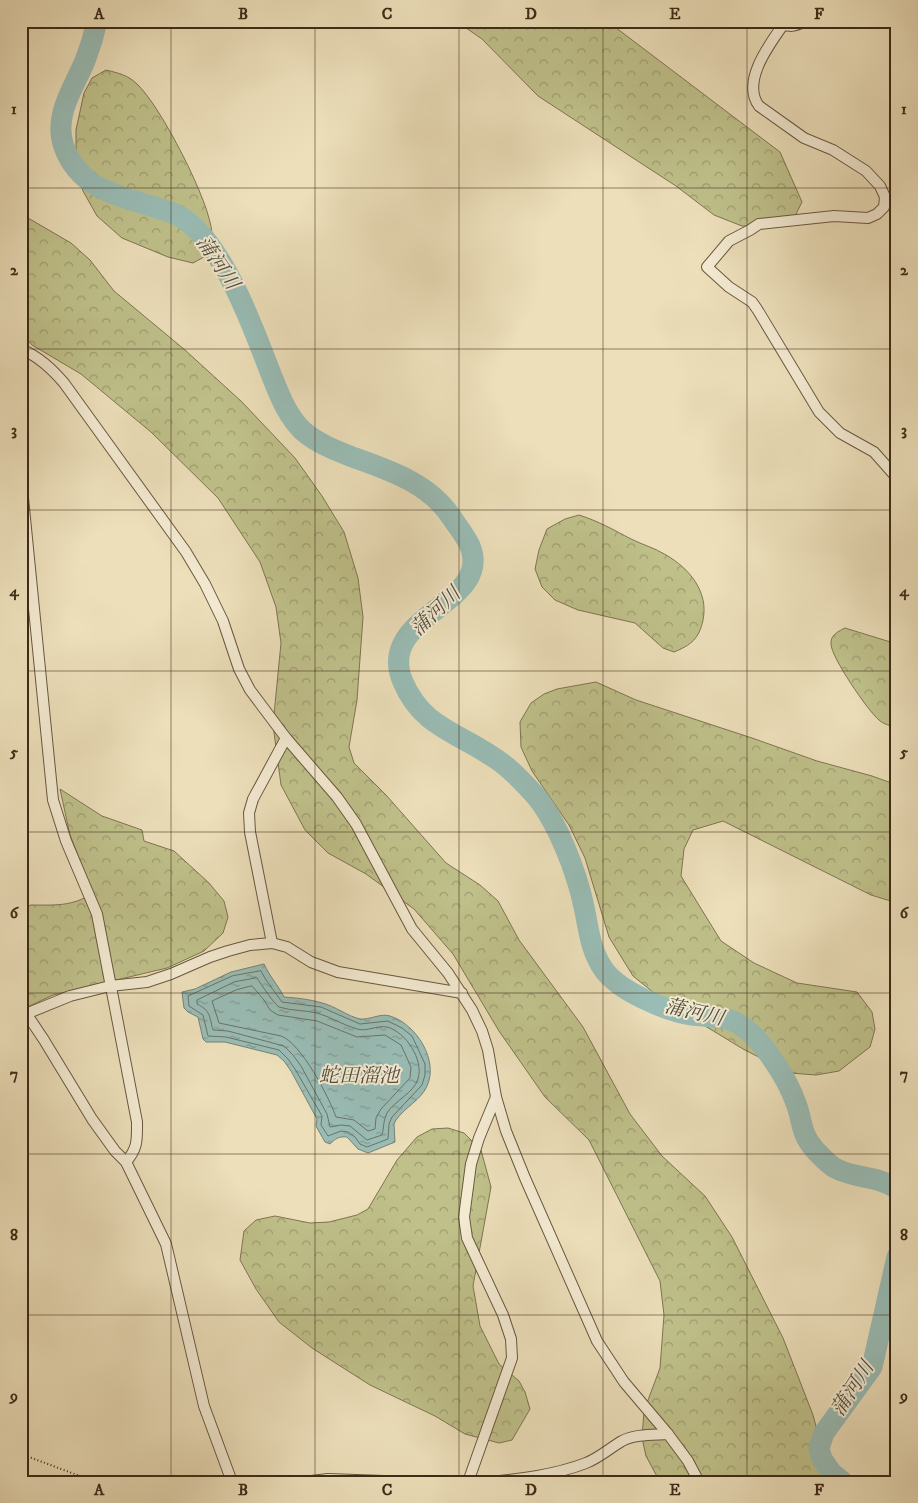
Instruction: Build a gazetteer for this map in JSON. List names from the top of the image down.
{
  "water": ["蒲河川", "蛇田溜池"],
  "grid": {
    "columns": [
      "A",
      "B",
      "C",
      "D",
      "E",
      "F"
    ],
    "rows": [
      "1",
      "2",
      "3",
      "4",
      "5",
      "6",
      "7",
      "8",
      "9"
    ]
  }
}
